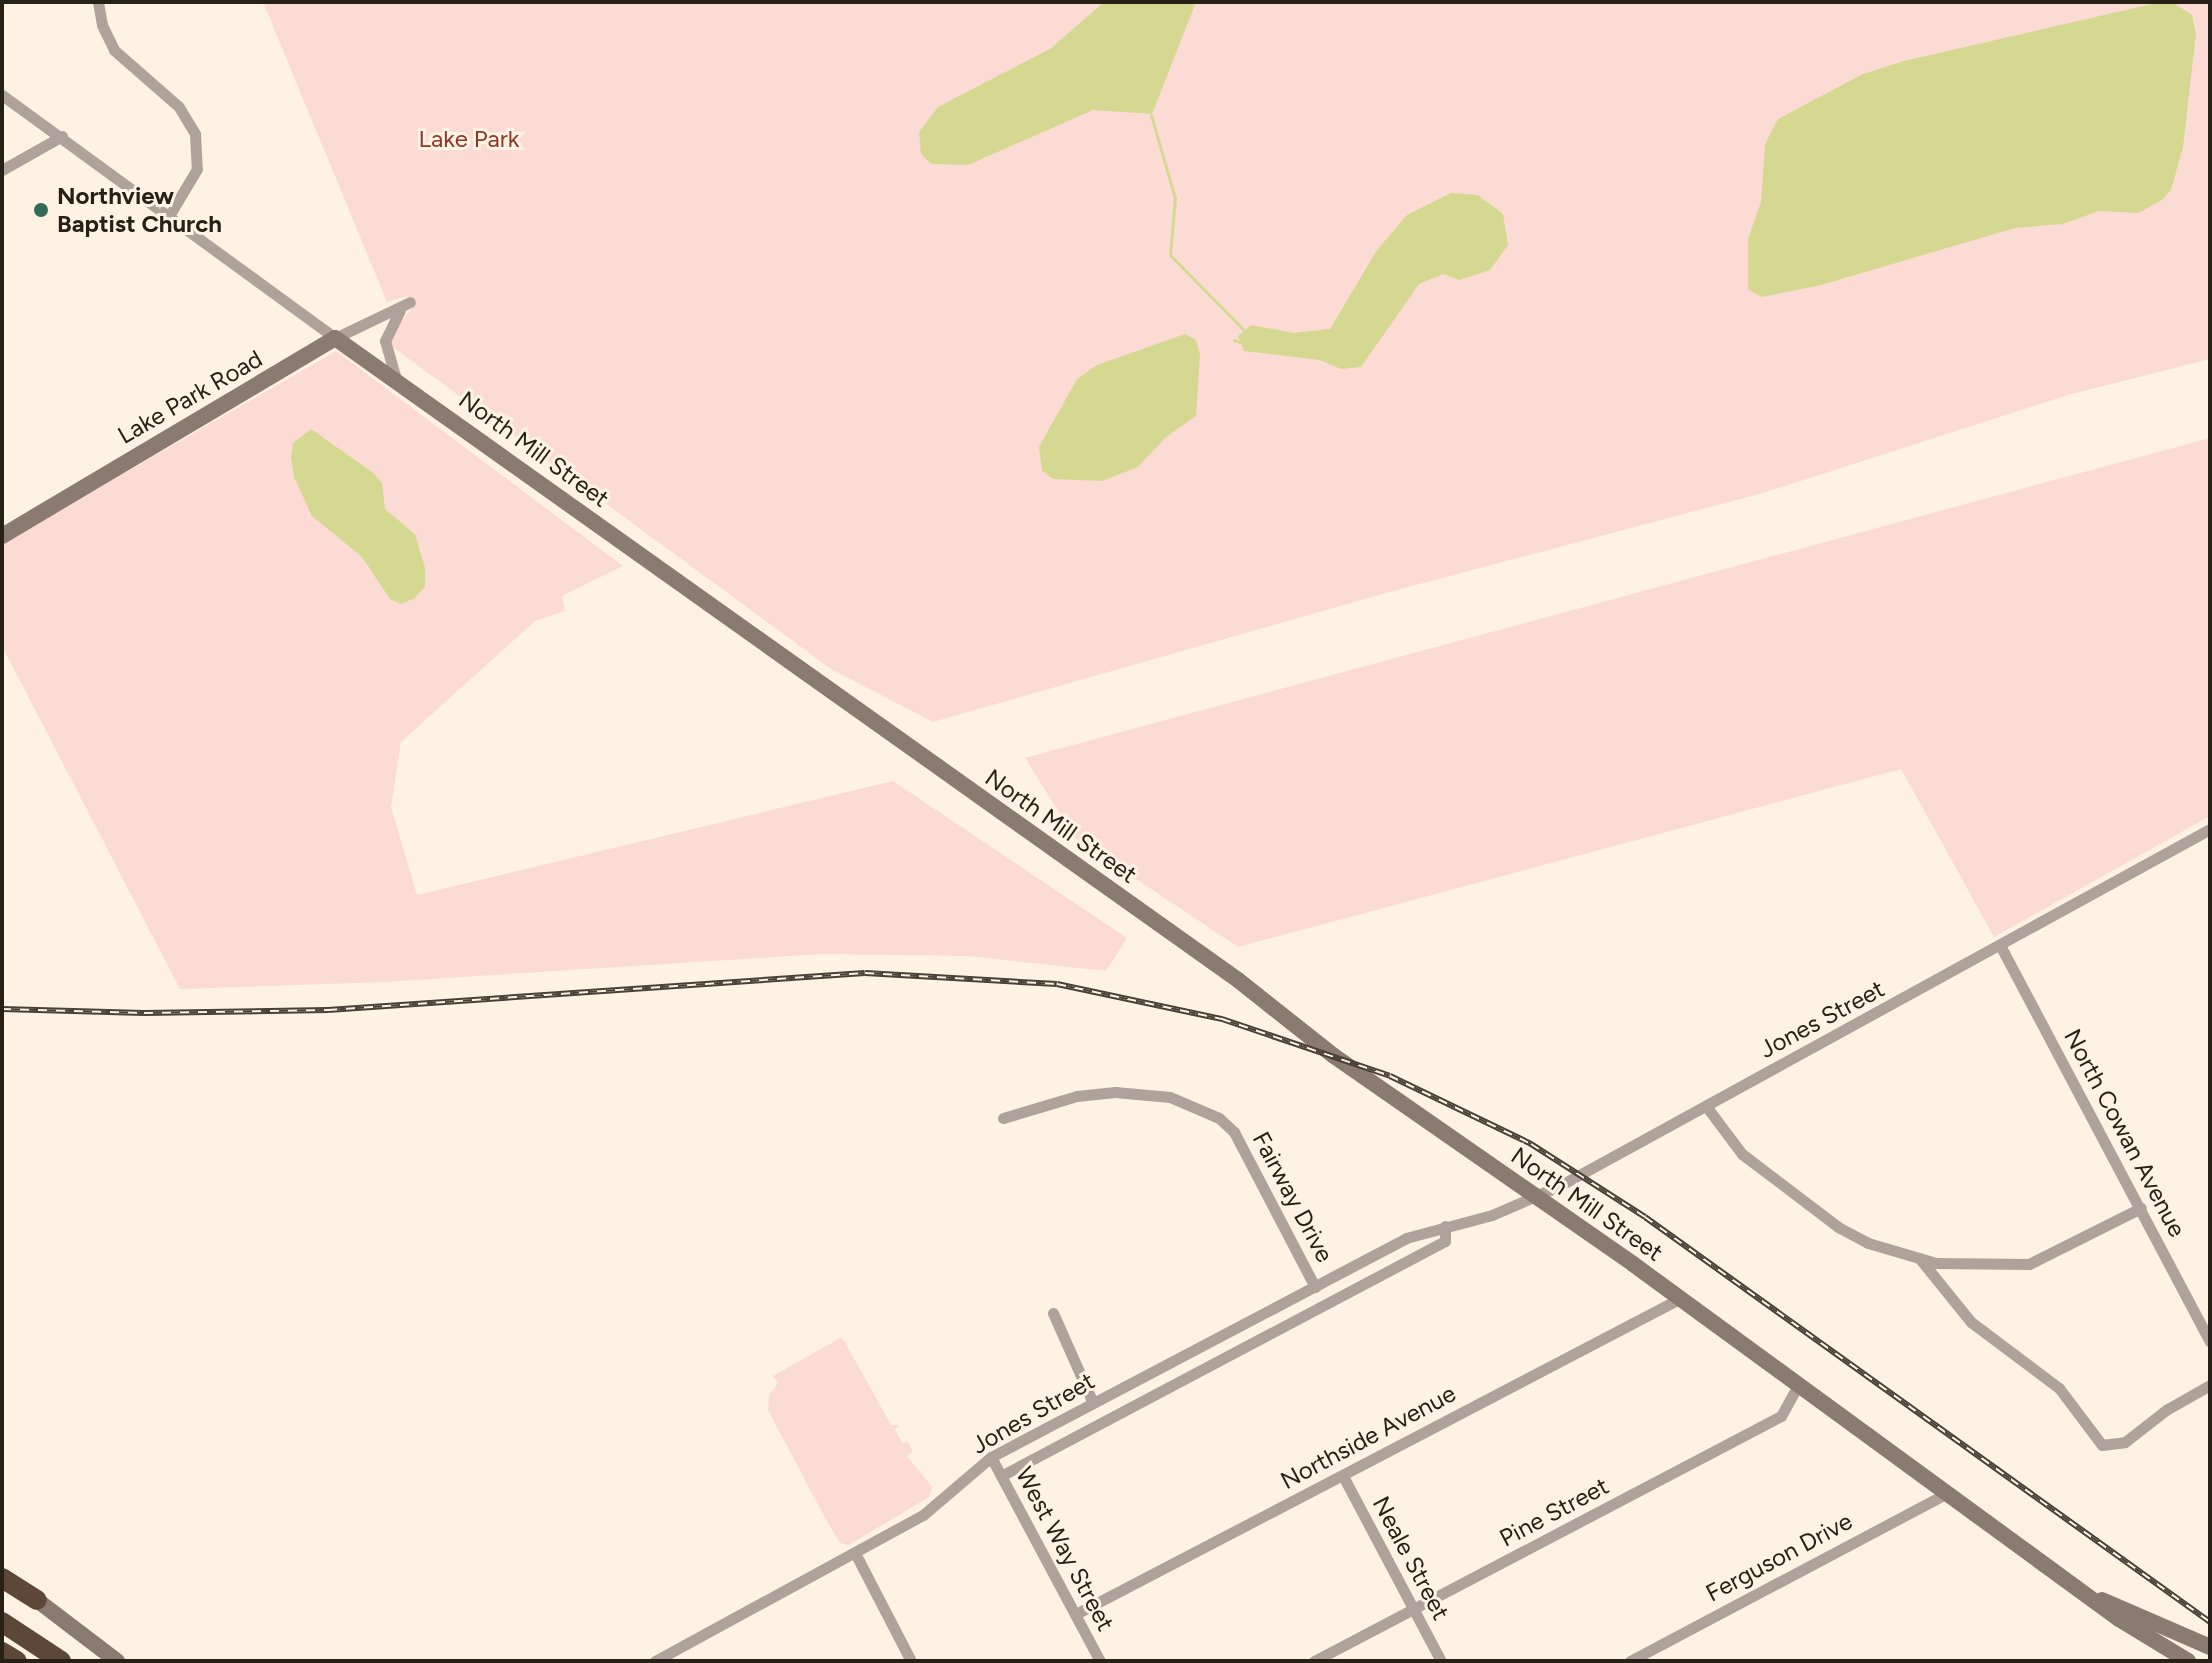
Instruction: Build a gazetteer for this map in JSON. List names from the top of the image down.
{
  "streets": {
    "main road": ["Lake Park Road", "North Mill Street"],
    "street": [
      "Jones Street",
      "North Cowan Avenue",
      "Fairway Drive",
      "Northside Avenue",
      "Pine Street",
      "West Way Street",
      "Ferguson Drive",
      "Neale Street"
    ]
  },
  "crossings": [
    ["Lake Park Road", "North Mill Street"],
    ["North Mill Street", "Jones Street"],
    ["North Mill Street", "Northside Avenue"],
    ["North Mill Street", "Pine Street"],
    ["North Mill Street", "Ferguson Drive"],
    ["Jones Street", "North Cowan Avenue"],
    ["Jones Street", "Fairway Drive"],
    ["Jones Street", "West Way Street"],
    ["Northside Avenue", "West Way Street"],
    ["Northside Avenue", "Neale Street"],
    ["Pine Street", "Neale Street"]
  ],
  "parks": ["Lake Park"],
  "places": ["Northview Baptist Church"]
}
